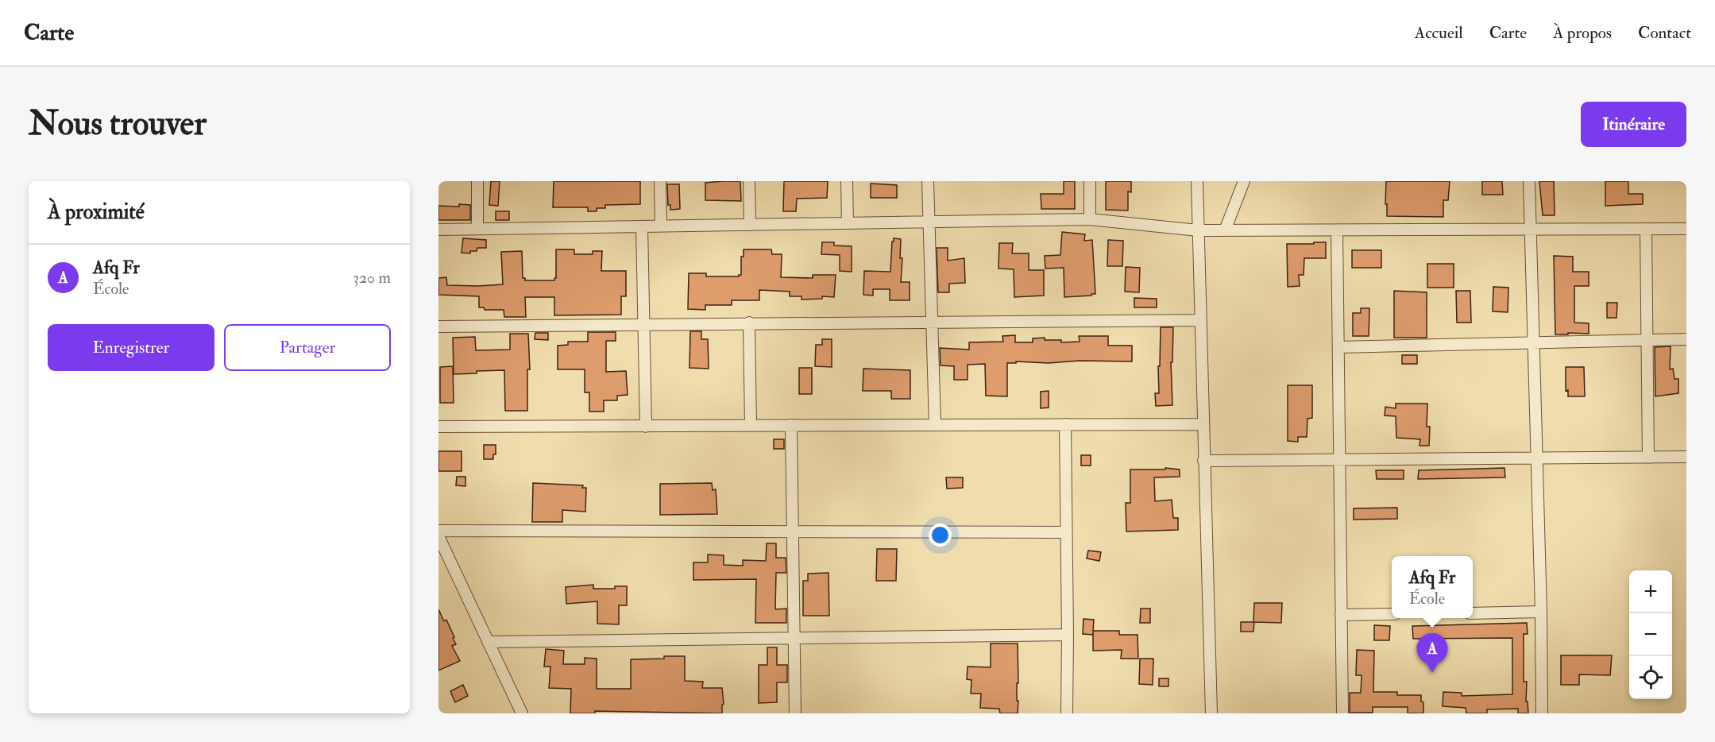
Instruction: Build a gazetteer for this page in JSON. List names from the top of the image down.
{
  "page": {
    "header": "Carte",
    "nav": [
      "Accueil",
      "Carte",
      "À propos",
      "Contact"
    ],
    "buttons": [
      "Itinéraire",
      ["Enregistrer", "Partager"]
    ],
    "title": "Nous trouver",
    "heading": "À proximité",
    "list": [
      {
        "mark": "A",
        "name": "Afq Fr",
        "note": "École",
        "value": "320 m"
      }
    ],
    "popup": ["Afq Fr", "École"],
    "map_buttons": ["+", "−"],
    "pins": "A"
  }
}
